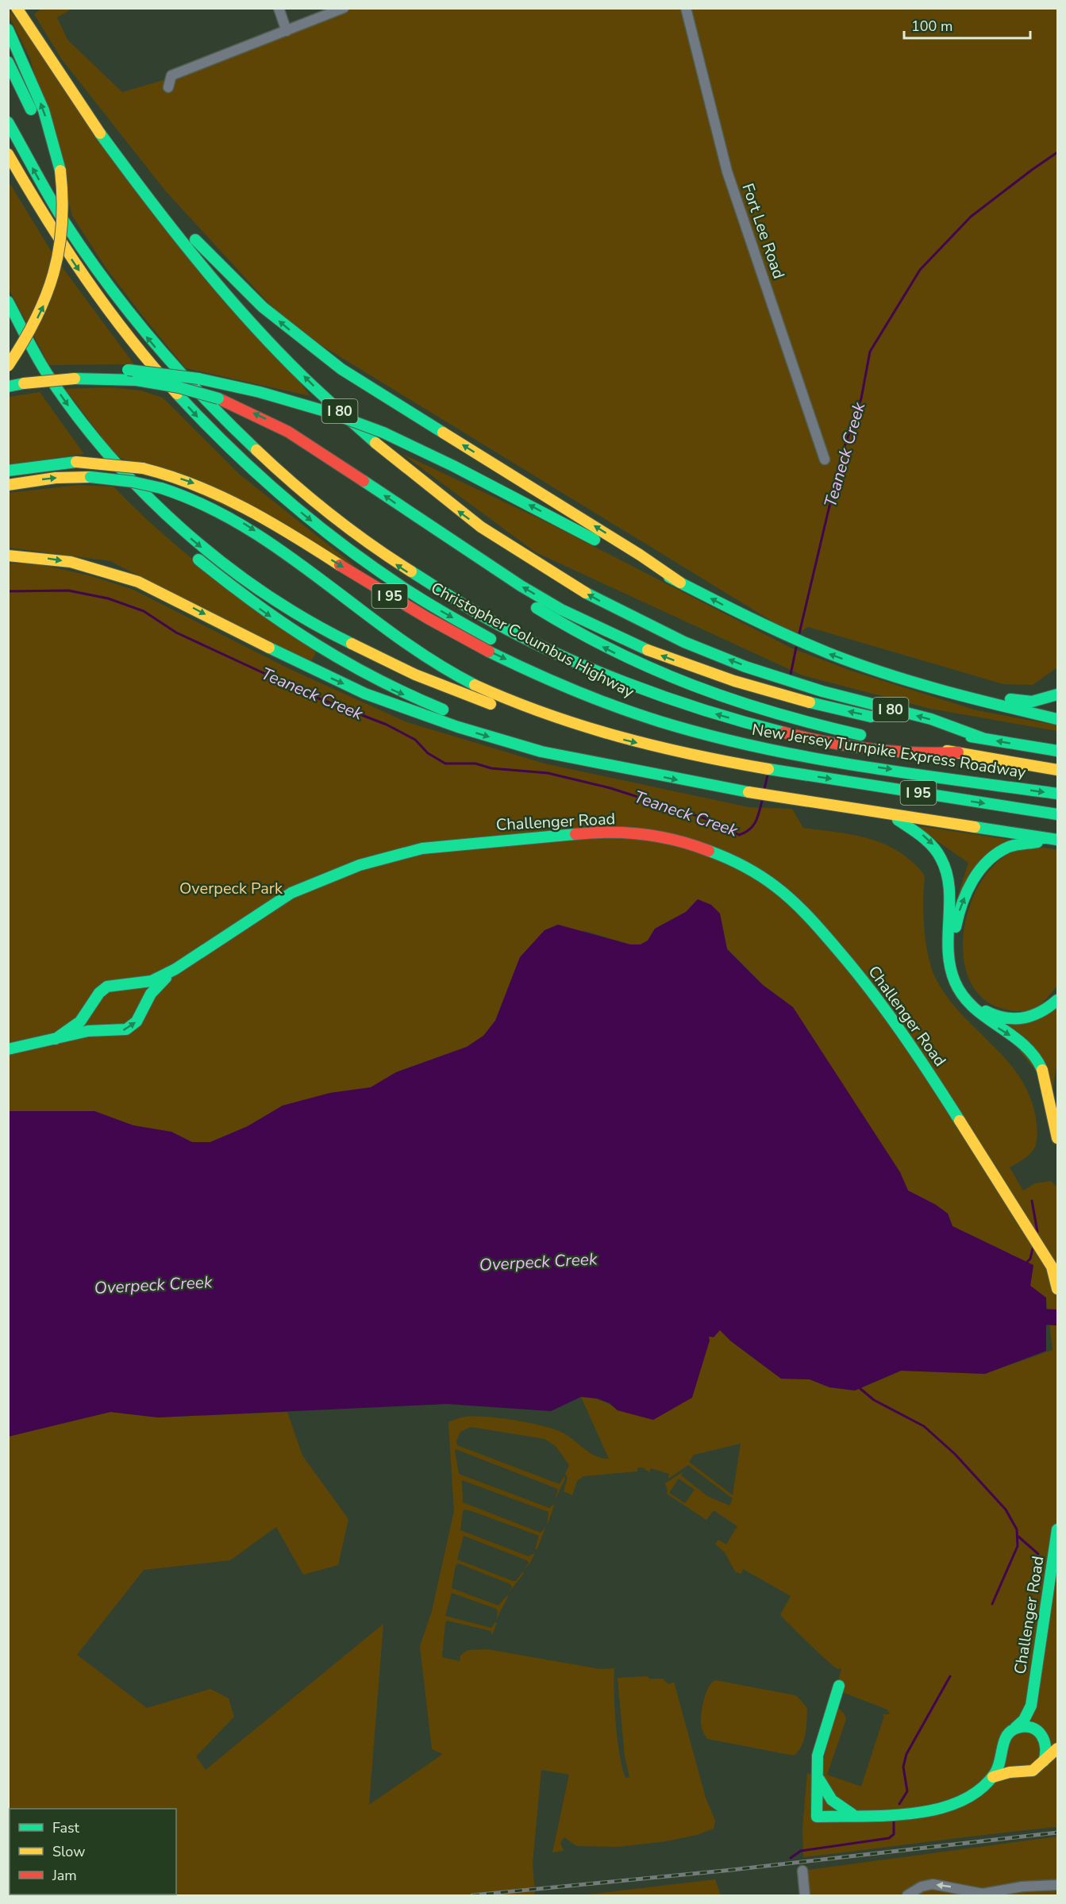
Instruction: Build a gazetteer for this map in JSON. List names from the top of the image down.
{
  "streets": {
    "main road": [
      "I 80",
      "I 95",
      "Christopher Columbus Highway",
      "New Jersey Turnpike Express Roadway",
      "Challenger Road"
    ],
    "street": ["Fort Lee Road"]
  },
  "crossings": [
    ["Christopher Columbus Highway", "New Jersey Turnpike Express Roadway"]
  ],
  "water": ["Teaneck Creek", "Overpeck Creek"],
  "parks": ["Overpeck Park"],
  "legend": ["Fast", "Slow", "Jam"],
  "scale_bar": "100 m"
}
